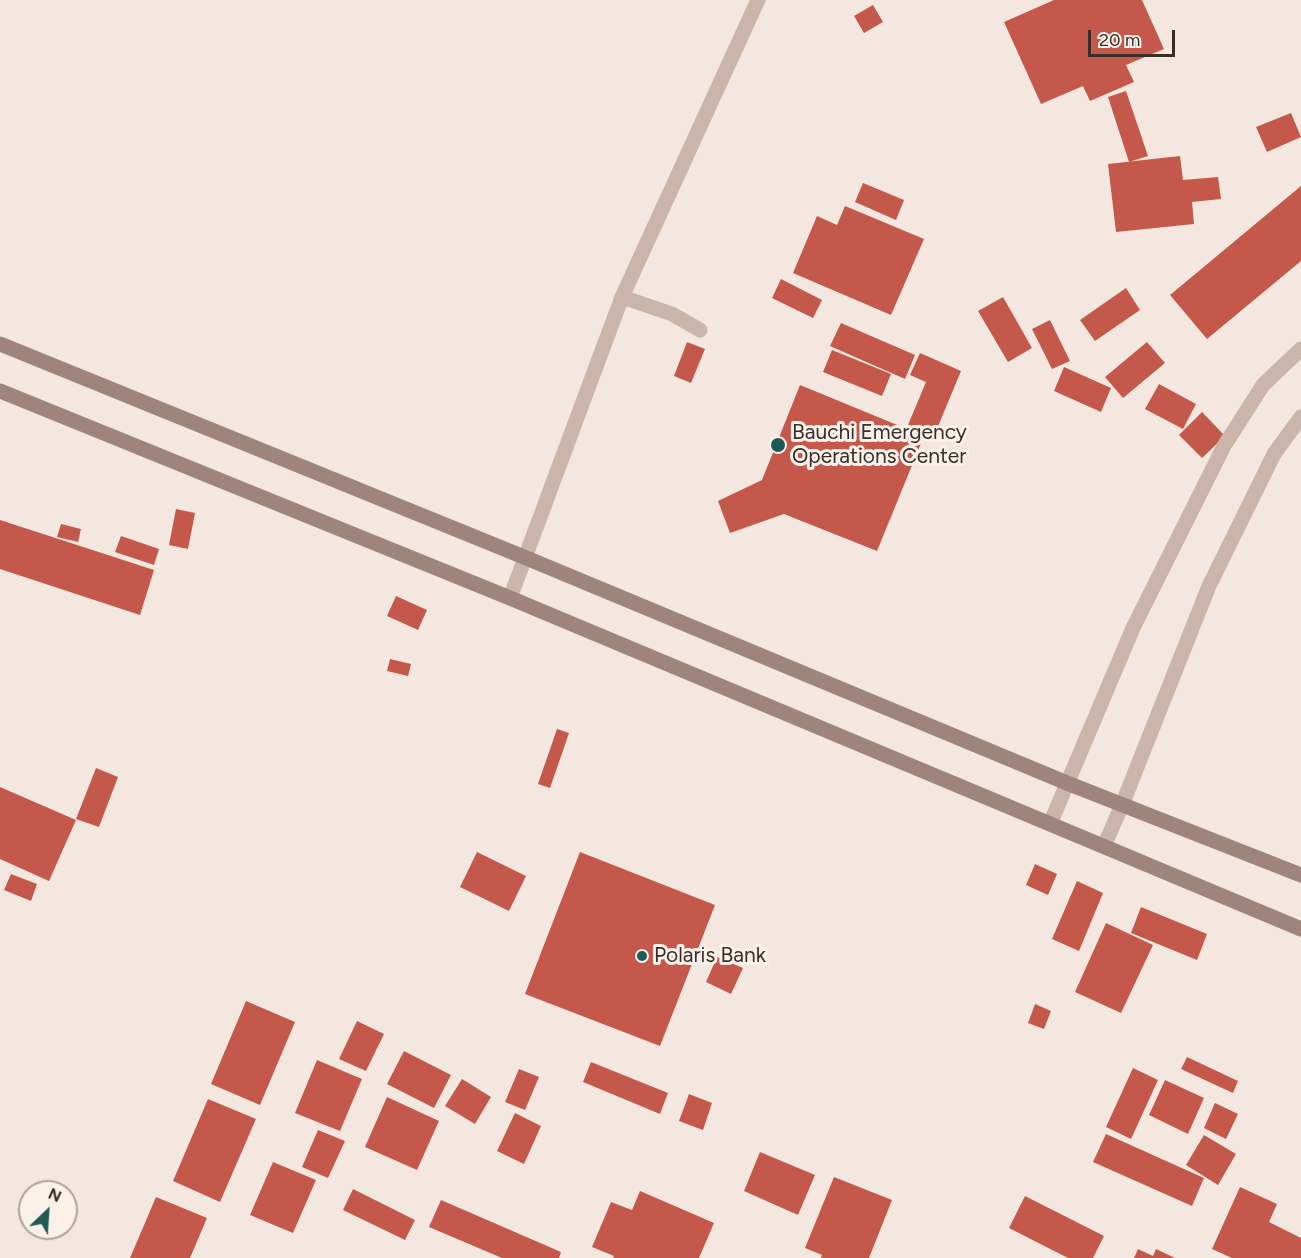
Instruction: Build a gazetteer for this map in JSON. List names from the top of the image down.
{
  "places": ["Bauchi Emergency Operations Center", "Polaris Bank"],
  "scale_bar": "20 m",
  "north": "top right"
}
